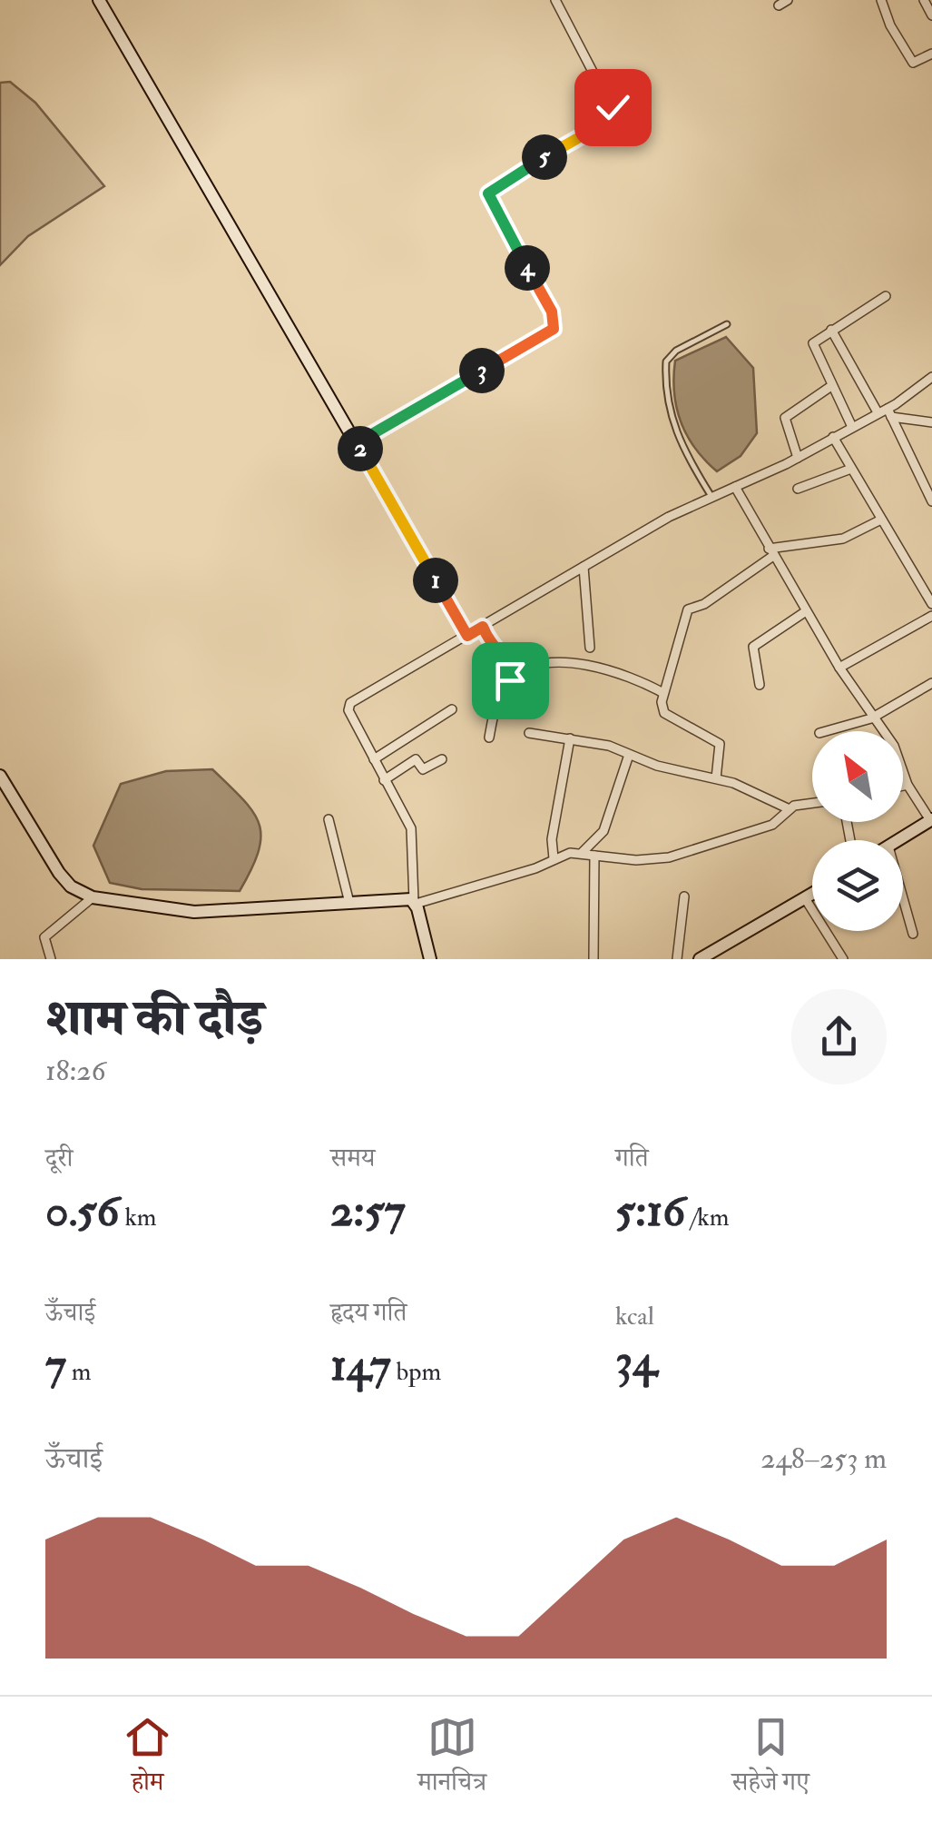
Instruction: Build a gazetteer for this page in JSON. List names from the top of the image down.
{
  "north": "top left",
  "page": {
    "pins": [
      "5",
      "4",
      "3",
      "2",
      "1"
    ],
    "heading": ["शाम की दौड़", "18:26"],
    "stats": [
      ["दूरी", "0.56 km"],
      ["समय", "2:57"],
      ["गति", "5:16 /km"],
      ["ऊँचाई", "7 m"],
      ["हृदय गति", "147 bpm"],
      ["kcal", "34"]
    ],
    "chart": ["ऊँचाई", "248–253 m"],
    "tabs": ["होम", "मानचित्र", "सहेजे गए"]
  }
}
